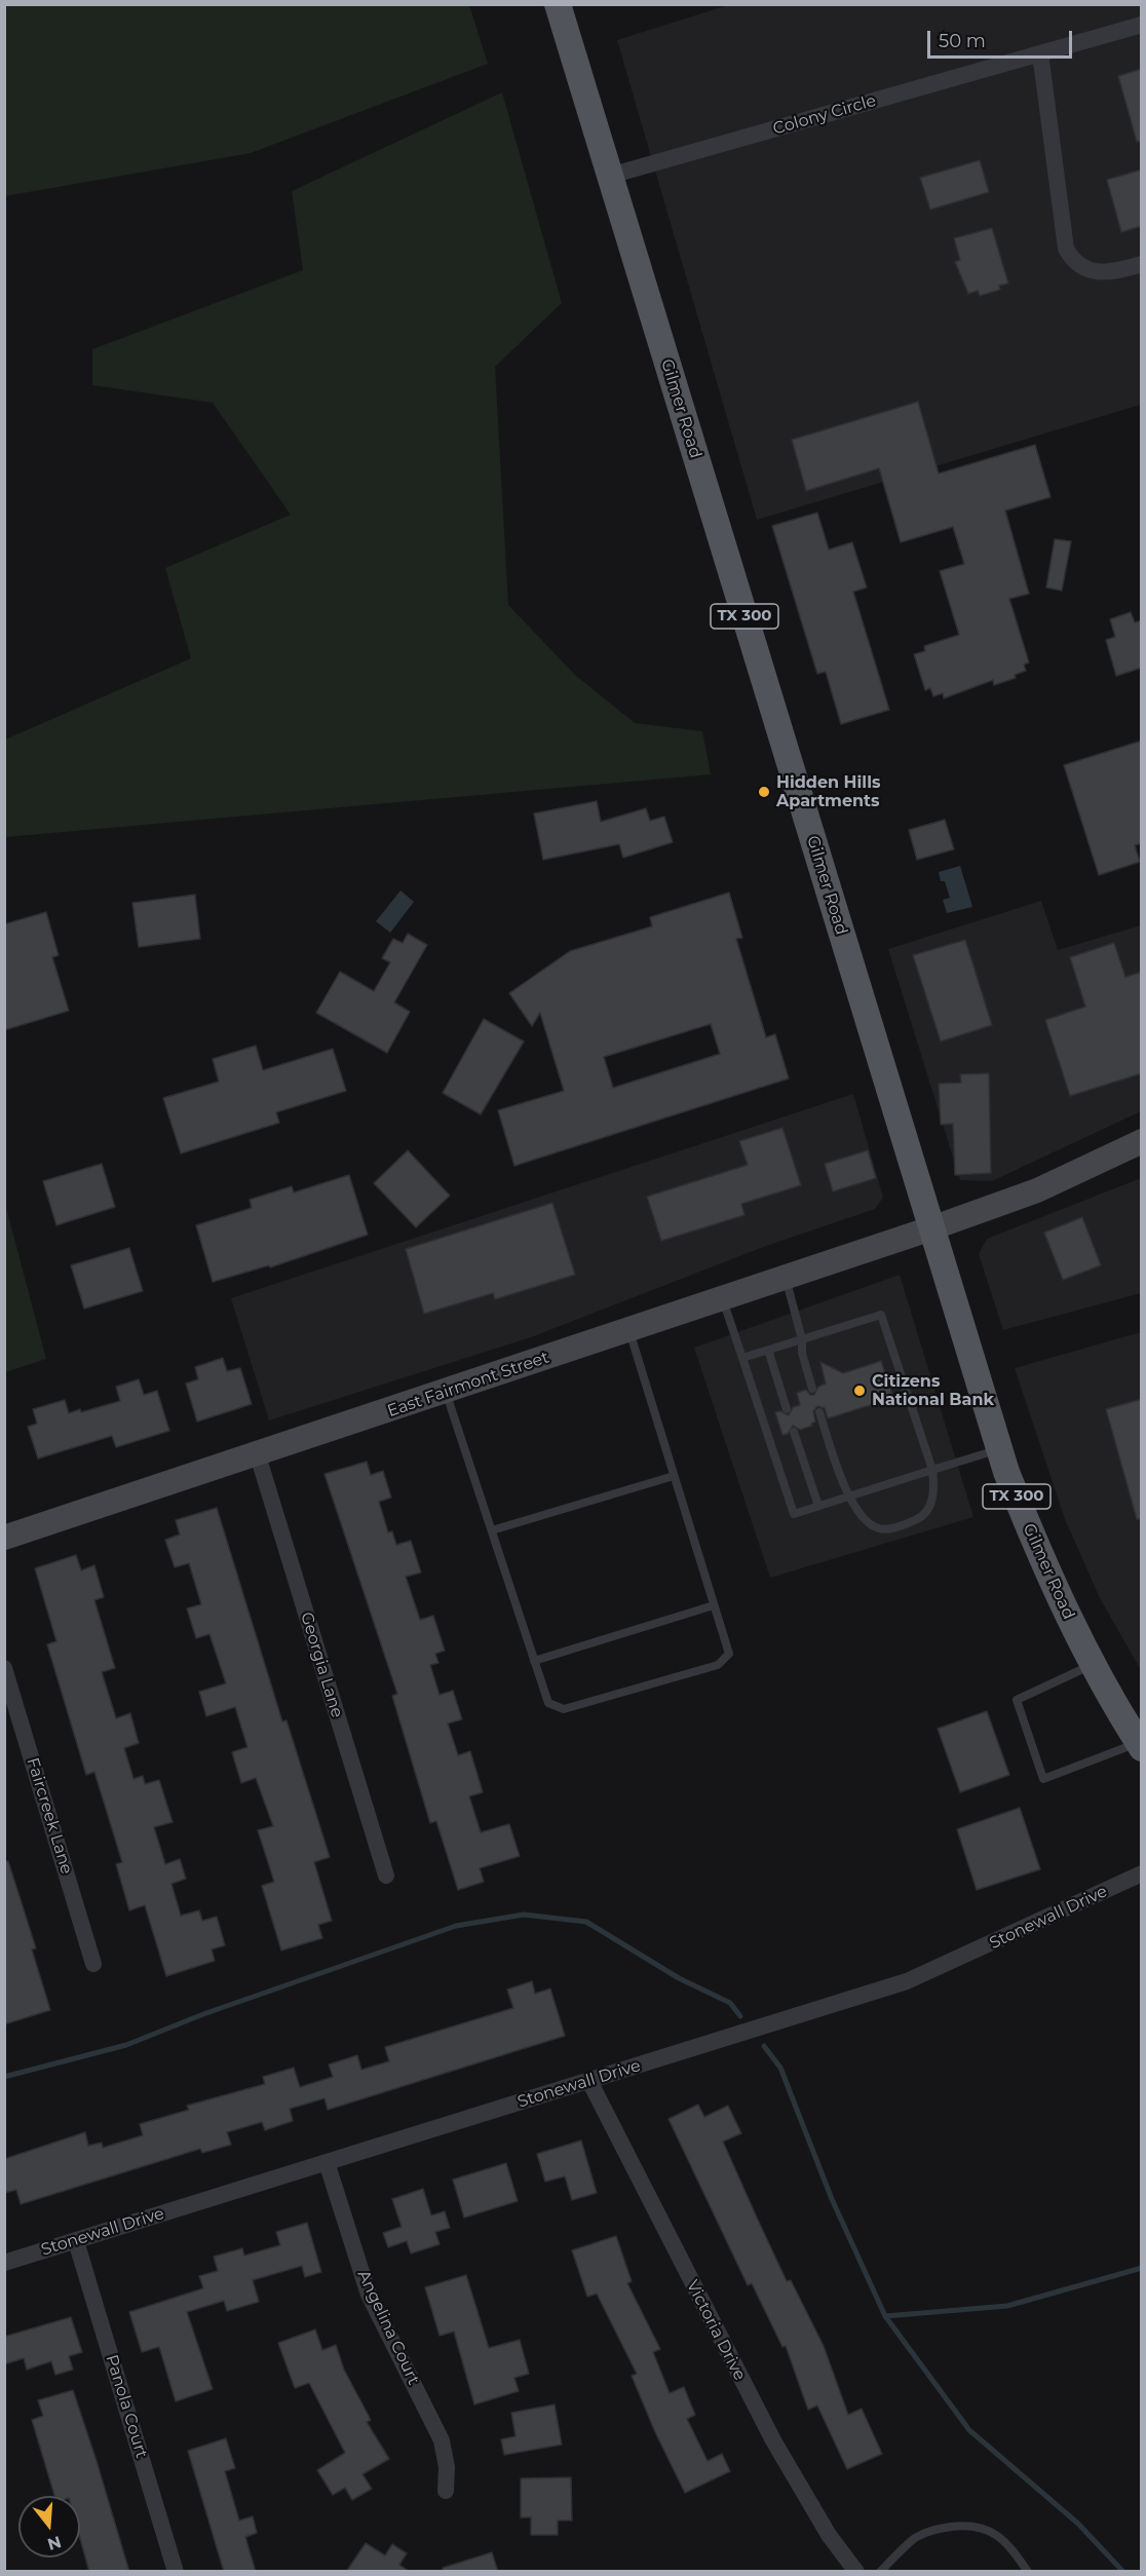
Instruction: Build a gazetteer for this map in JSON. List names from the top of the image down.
{
  "streets": {
    "main road": ["Gilmer Road", "TX 300"],
    "street": [
      "Colony Circle",
      "East Fairmont Street",
      "Georgia Lane",
      "Faircreek Lane",
      "Stonewall Drive",
      "Angelina Court",
      "Victoria Drive",
      "Panola Court"
    ]
  },
  "crossings": [
    ["Colony Circle", "Gilmer Road"],
    ["Gilmer Road", "East Fairmont Street"],
    ["East Fairmont Street", "Georgia Lane"],
    ["Stonewall Drive", "Angelina Court"],
    ["Stonewall Drive", "Victoria Drive"],
    ["Stonewall Drive", "Panola Court"]
  ],
  "places": ["Hidden Hills Apartments", "Citizens National Bank"],
  "scale_bar": "50 m",
  "north": "bottom"
}
